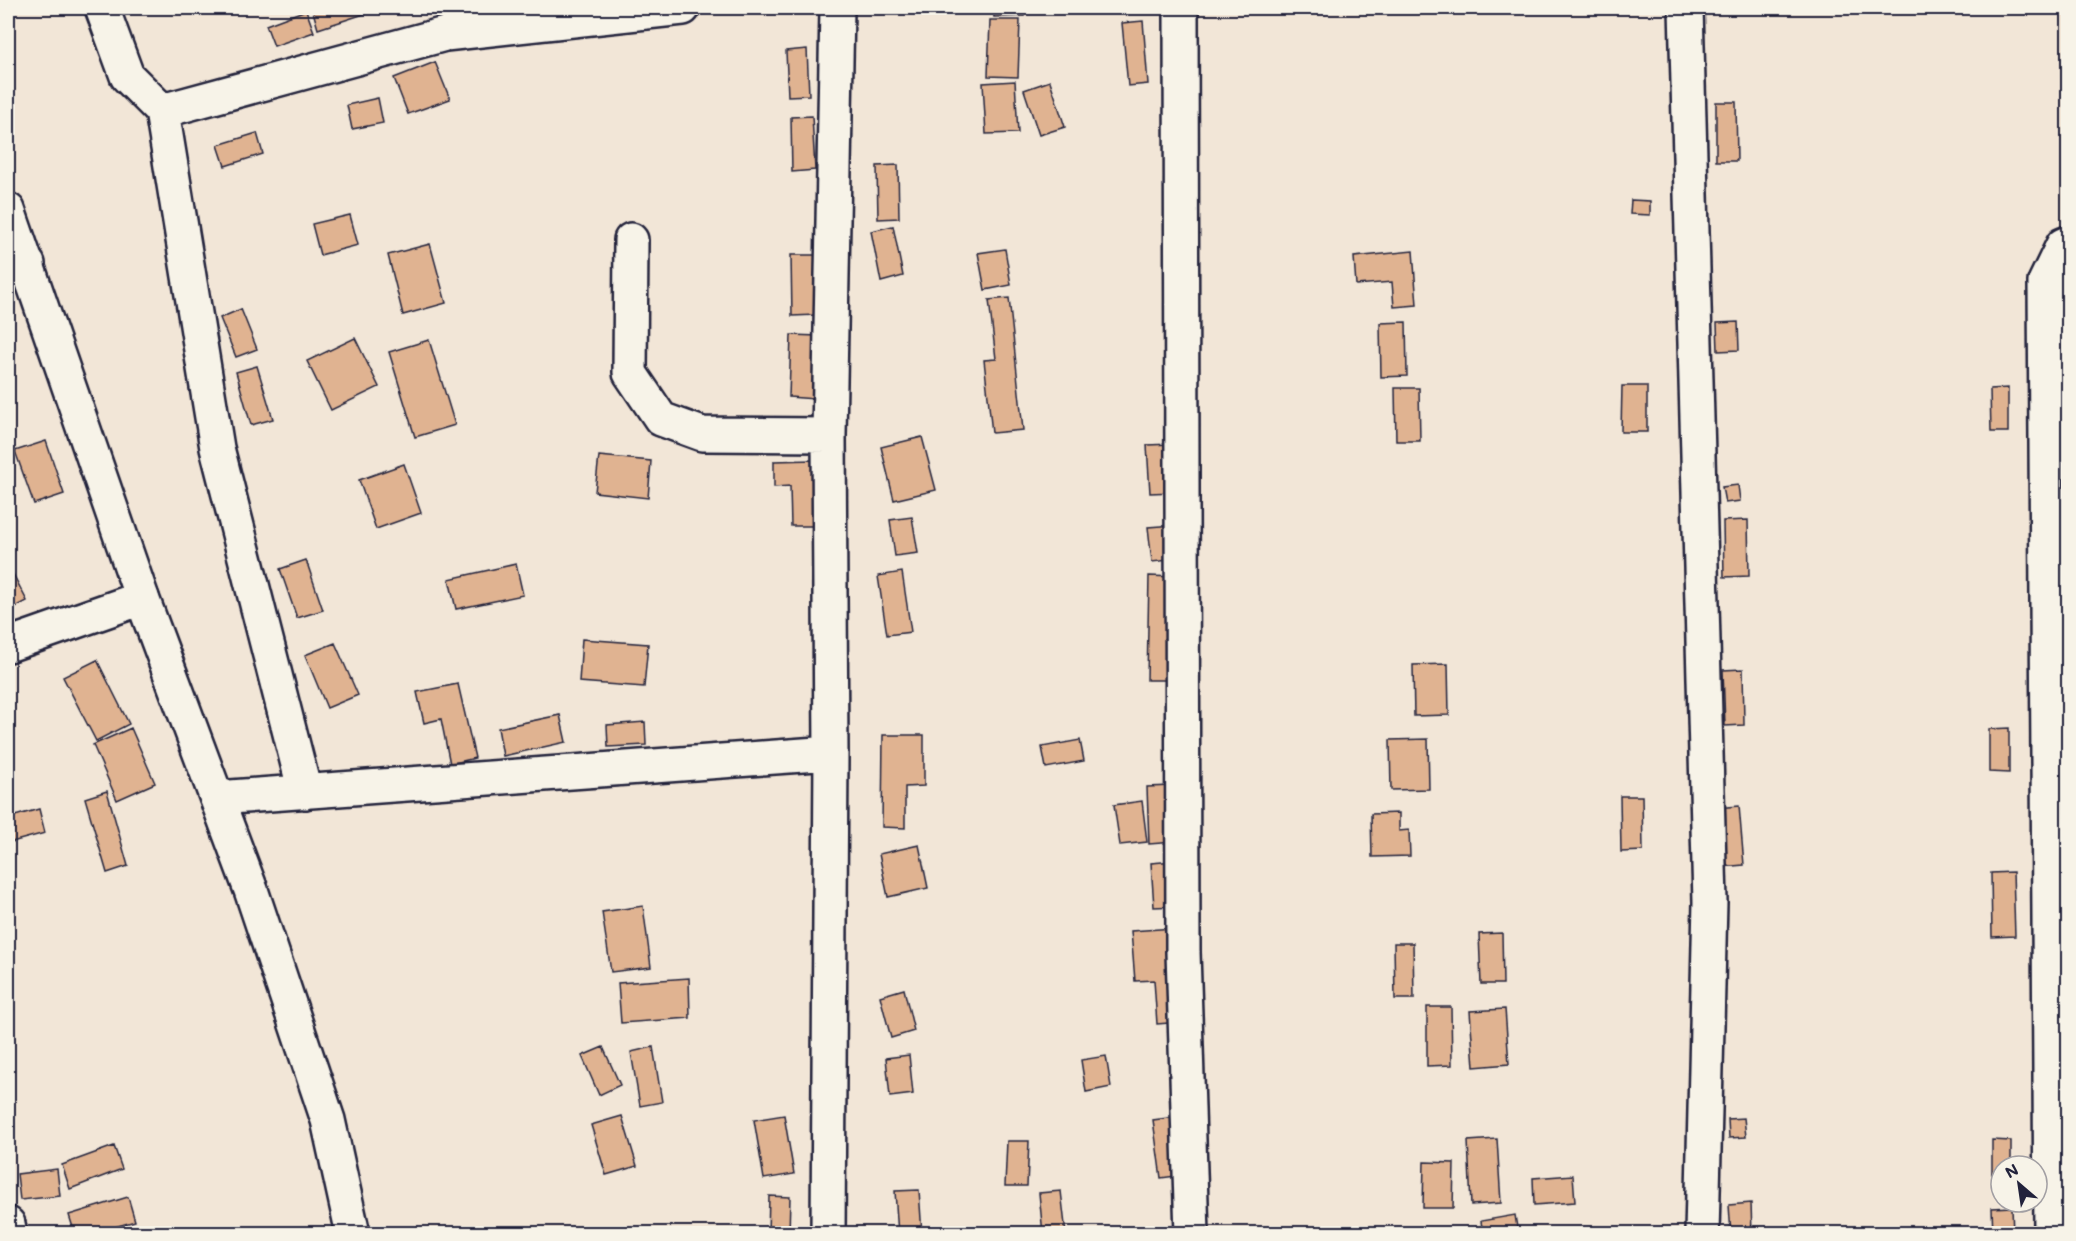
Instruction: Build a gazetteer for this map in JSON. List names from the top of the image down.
{
  "north": "top left"
}
